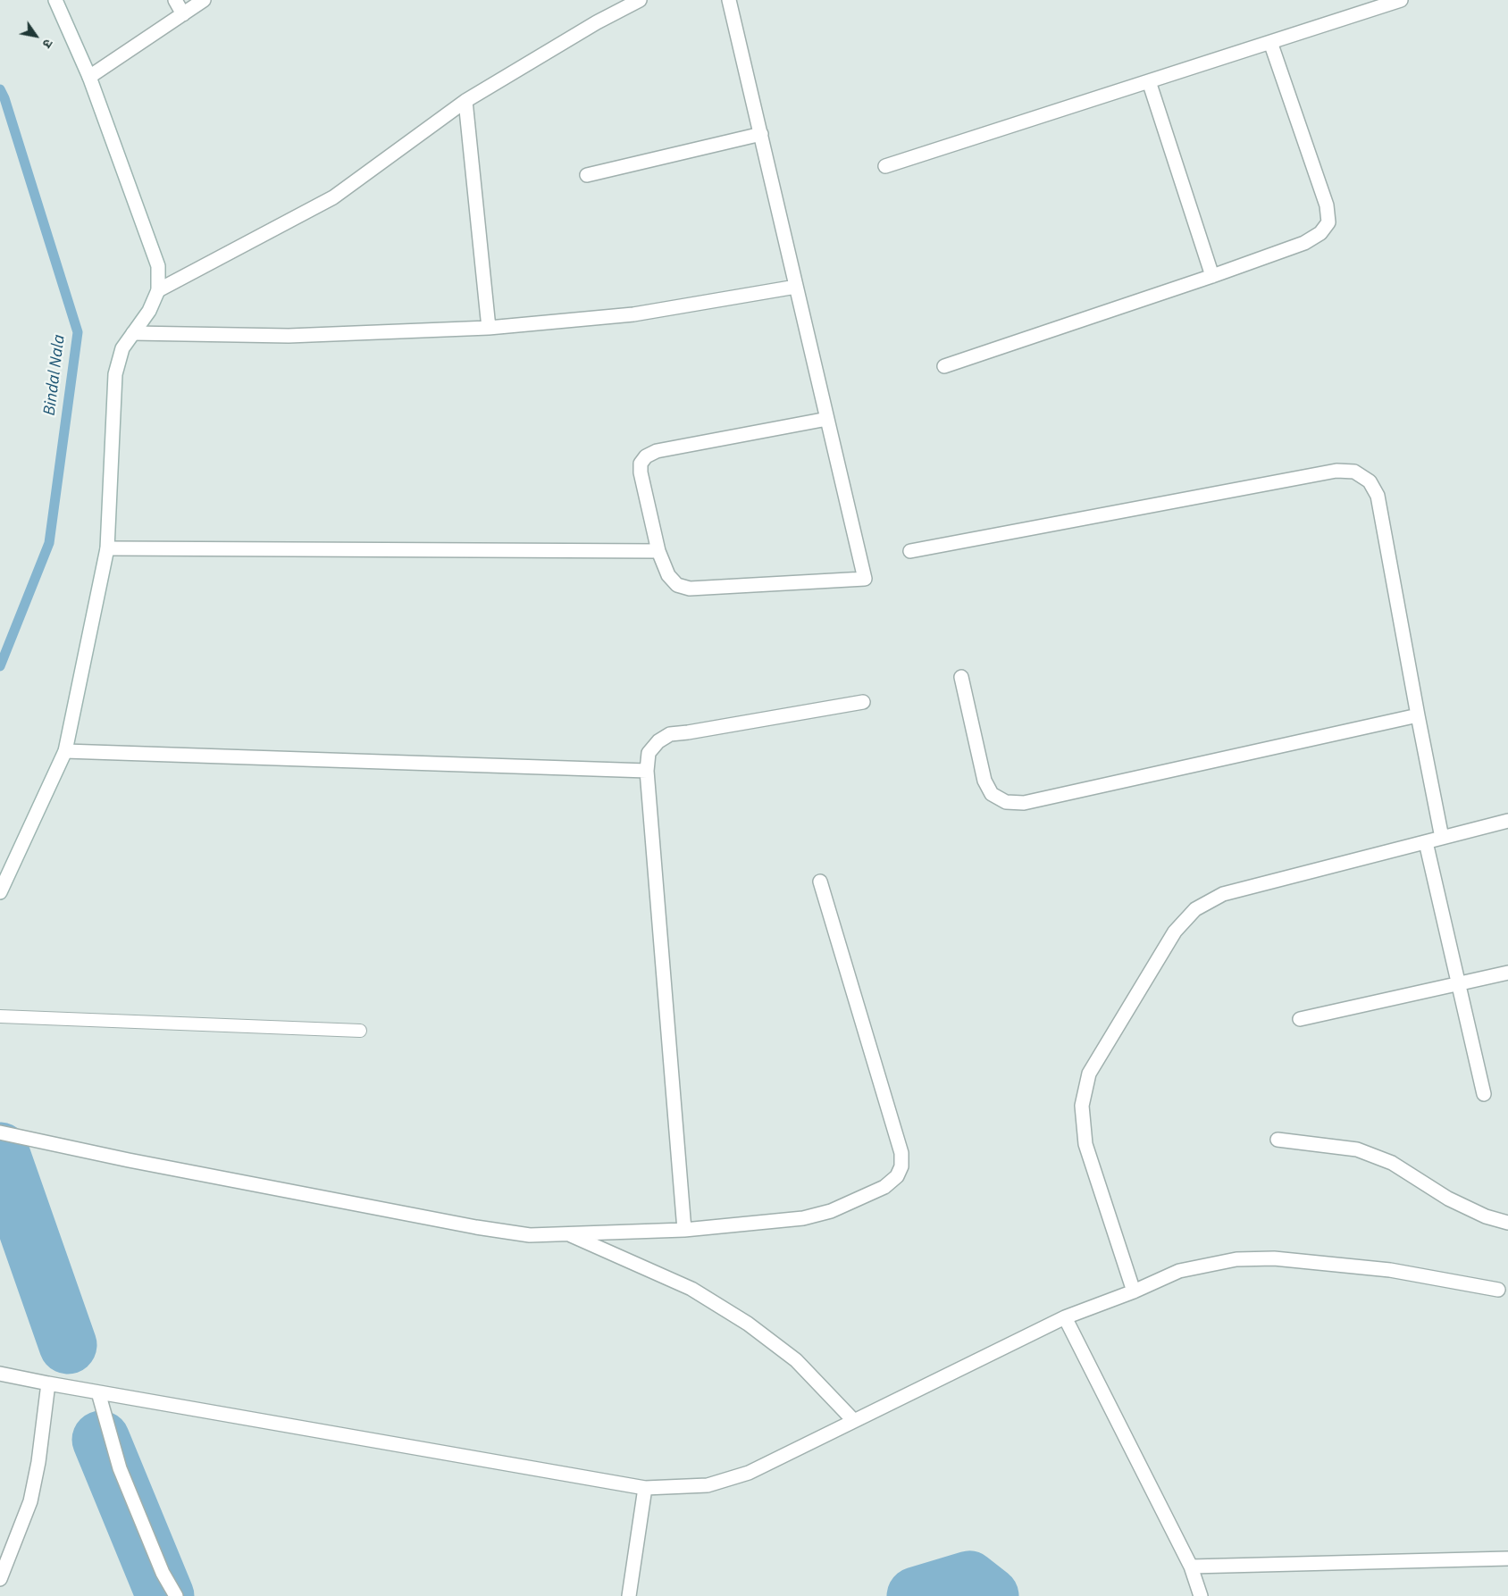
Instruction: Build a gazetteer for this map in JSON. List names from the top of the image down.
{
  "water": ["Bindal Nala"],
  "north": "bottom right"
}
